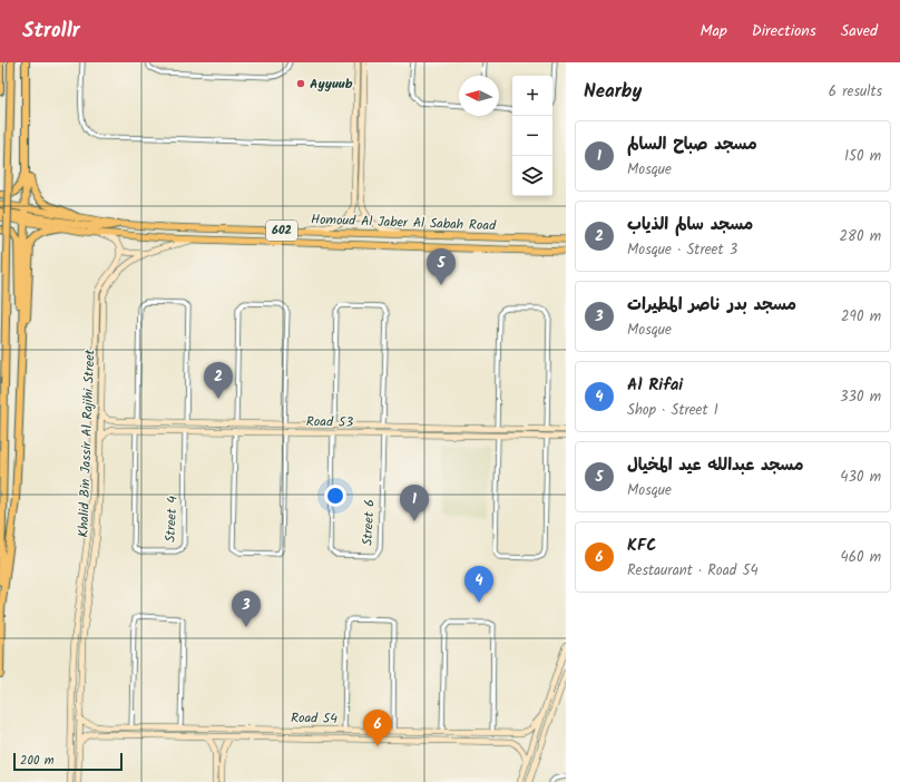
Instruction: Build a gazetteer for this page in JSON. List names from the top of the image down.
{
  "streets": {
    "main road": ["Homoud Al Jaber Al Sabah Road", "602"],
    "street": [
      "Road 53",
      "Khalid Bin Jassir Al Rajihi Street",
      "Street 4",
      "Street 6",
      "Road 54"
    ]
  },
  "crossings": [
    ["Homoud Al Jaber Al Sabah Road", "Khalid Bin Jassir Al Rajihi Street"],
    ["Road 53", "Khalid Bin Jassir Al Rajihi Street"],
    ["Road 53", "Street 4"],
    ["Road 53", "Street 6"],
    ["Khalid Bin Jassir Al Rajihi Street", "Road 54"]
  ],
  "places": ["Ayyuub"],
  "scale_bar": "200 m",
  "north": "left",
  "page": {
    "header": "Strollr",
    "nav": ["Map", "Directions", "Saved"],
    "heading": ["Nearby", "6 results"],
    "map_buttons": ["+", "−"],
    "list": [
      {
        "mark": "1",
        "name": "مسجد صباح السالم",
        "note": "Mosque",
        "value": "150 m"
      },
      {
        "mark": "2",
        "name": "مسجد سالم الذياب",
        "note": "Mosque · Street 3",
        "value": "280 m"
      },
      {
        "mark": "3",
        "name": "مسجد بدر ناصر المطيرات",
        "note": "Mosque",
        "value": "290 m"
      },
      {
        "mark": "4",
        "name": "Al Rifai",
        "note": "Shop · Street 1",
        "value": "330 m"
      },
      {
        "mark": "5",
        "name": "مسجد عبدالله عيد المخيال",
        "note": "Mosque",
        "value": "430 m"
      },
      {
        "mark": "6",
        "name": "KFC",
        "note": "Restaurant · Road 54",
        "value": "460 m"
      }
    ],
    "pins": [
      "5",
      "2",
      "1",
      "4",
      "3",
      "6"
    ],
    "scale": "200 m"
  }
}
